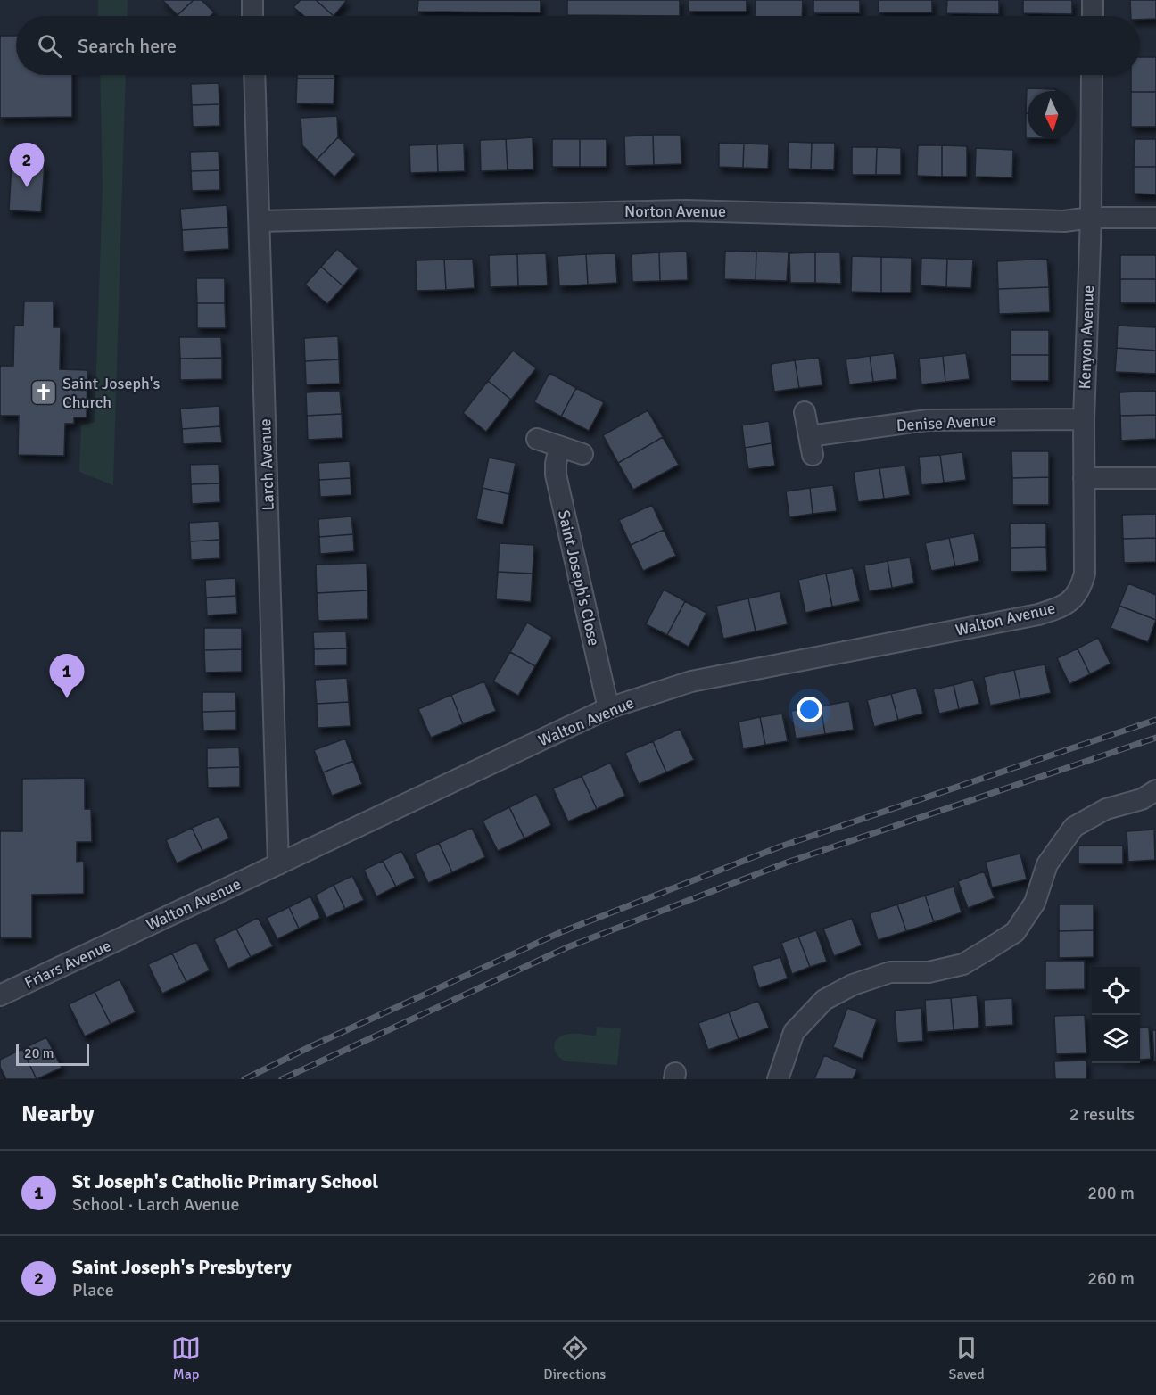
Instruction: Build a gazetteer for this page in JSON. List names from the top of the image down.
{
  "streets": {
    "street": [
      "Norton Avenue",
      "Kenyon Avenue",
      "Denise Avenue",
      "Larch Avenue",
      "Saint Joseph's Close",
      "Walton Avenue",
      "Friars Avenue"
    ]
  },
  "crossings": [
    ["Norton Avenue", "Kenyon Avenue"],
    ["Norton Avenue", "Larch Avenue"],
    ["Kenyon Avenue", "Denise Avenue"],
    ["Kenyon Avenue", "Walton Avenue"],
    ["Larch Avenue", "Walton Avenue"],
    ["Saint Joseph's Close", "Walton Avenue"],
    ["Walton Avenue", "Friars Avenue"]
  ],
  "places": {
    "church": ["Saint Joseph's Church"]
  },
  "scale_bar": "20 m",
  "north": "bottom",
  "page": {
    "search": "Search here",
    "pins": ["2", "1"],
    "scale": "20 m",
    "heading": ["Nearby", "2 results"],
    "list": [
      {
        "mark": "1",
        "name": "St Joseph's Catholic Primary School",
        "note": "School · Larch Avenue",
        "value": "200 m"
      },
      {
        "mark": "2",
        "name": "Saint Joseph's Presbytery",
        "note": "Place",
        "value": "260 m"
      }
    ],
    "nav": ["Map", "Directions", "Saved"]
  }
}
